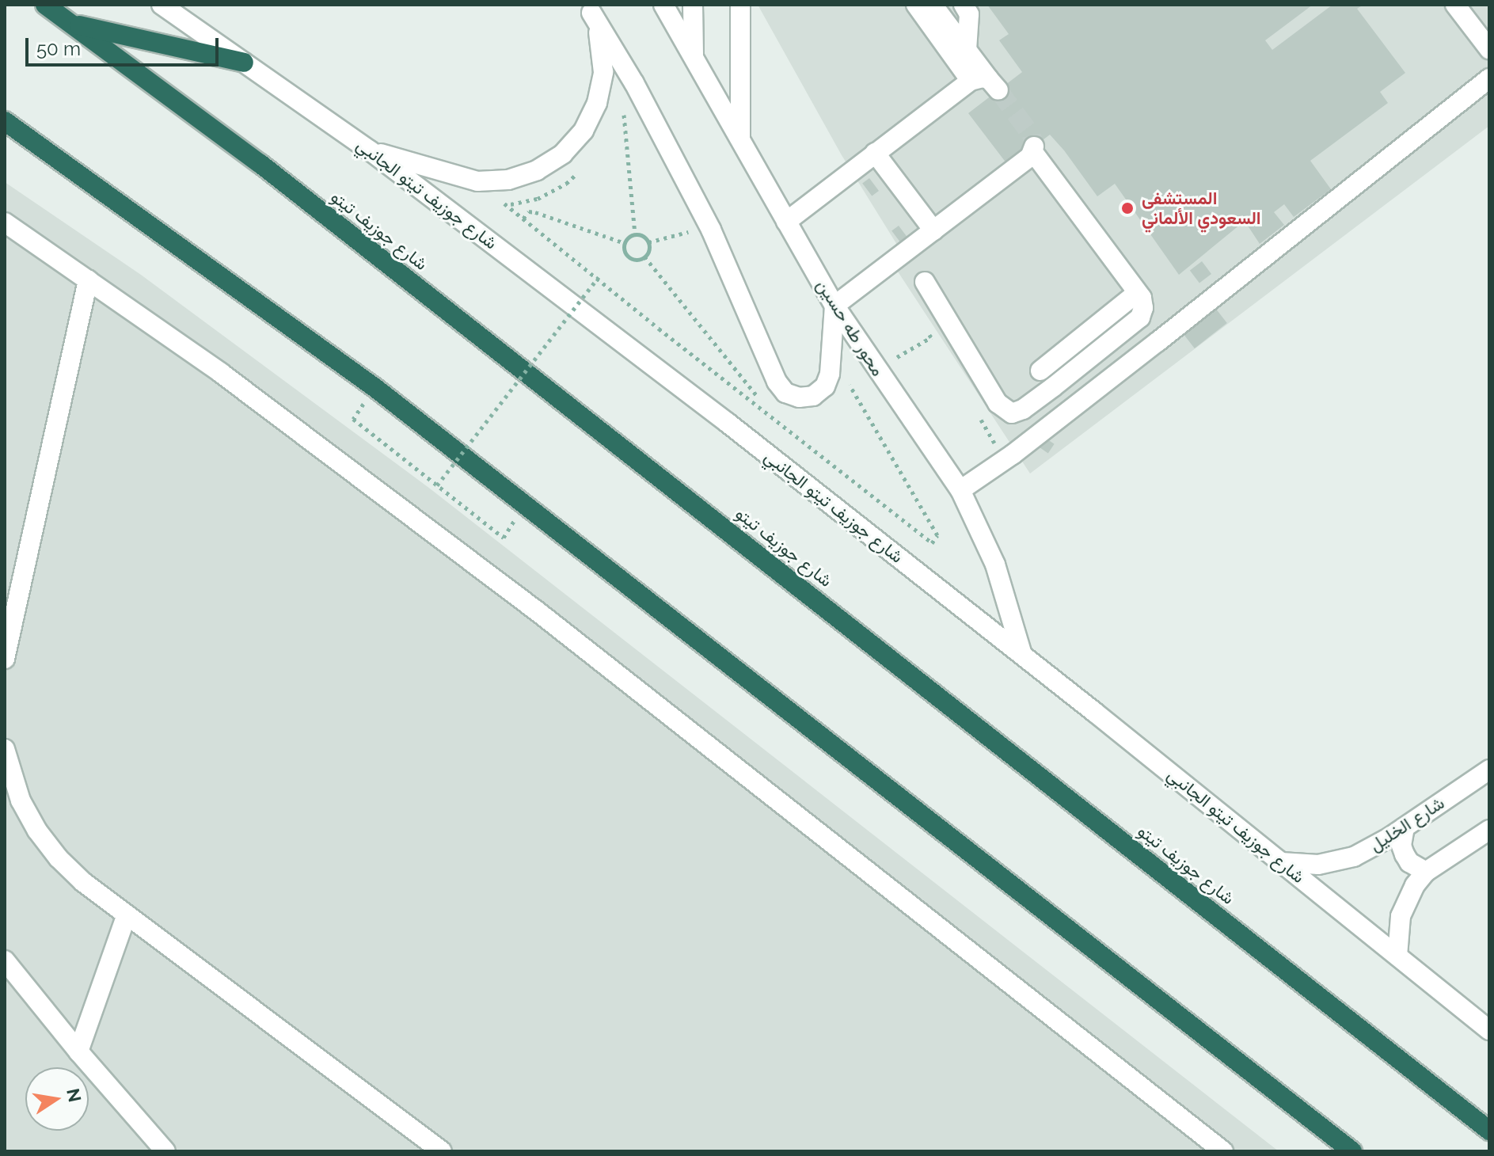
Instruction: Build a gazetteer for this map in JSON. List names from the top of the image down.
{
  "streets": {
    "highway": ["شارع جوزيف تيتو"],
    "street": ["شارع جوزيف تيتو الجانبي", "محور طه حسين", "شارع الخليل"]
  },
  "crossings": [
    ["شارع جوزيف تيتو الجانبي", "محور طه حسين"],
    ["شارع جوزيف تيتو الجانبي", "شارع الخليل"]
  ],
  "places": ["المستشفى السعودي الألماني"],
  "scale_bar": "50 m",
  "north": "right"
}
